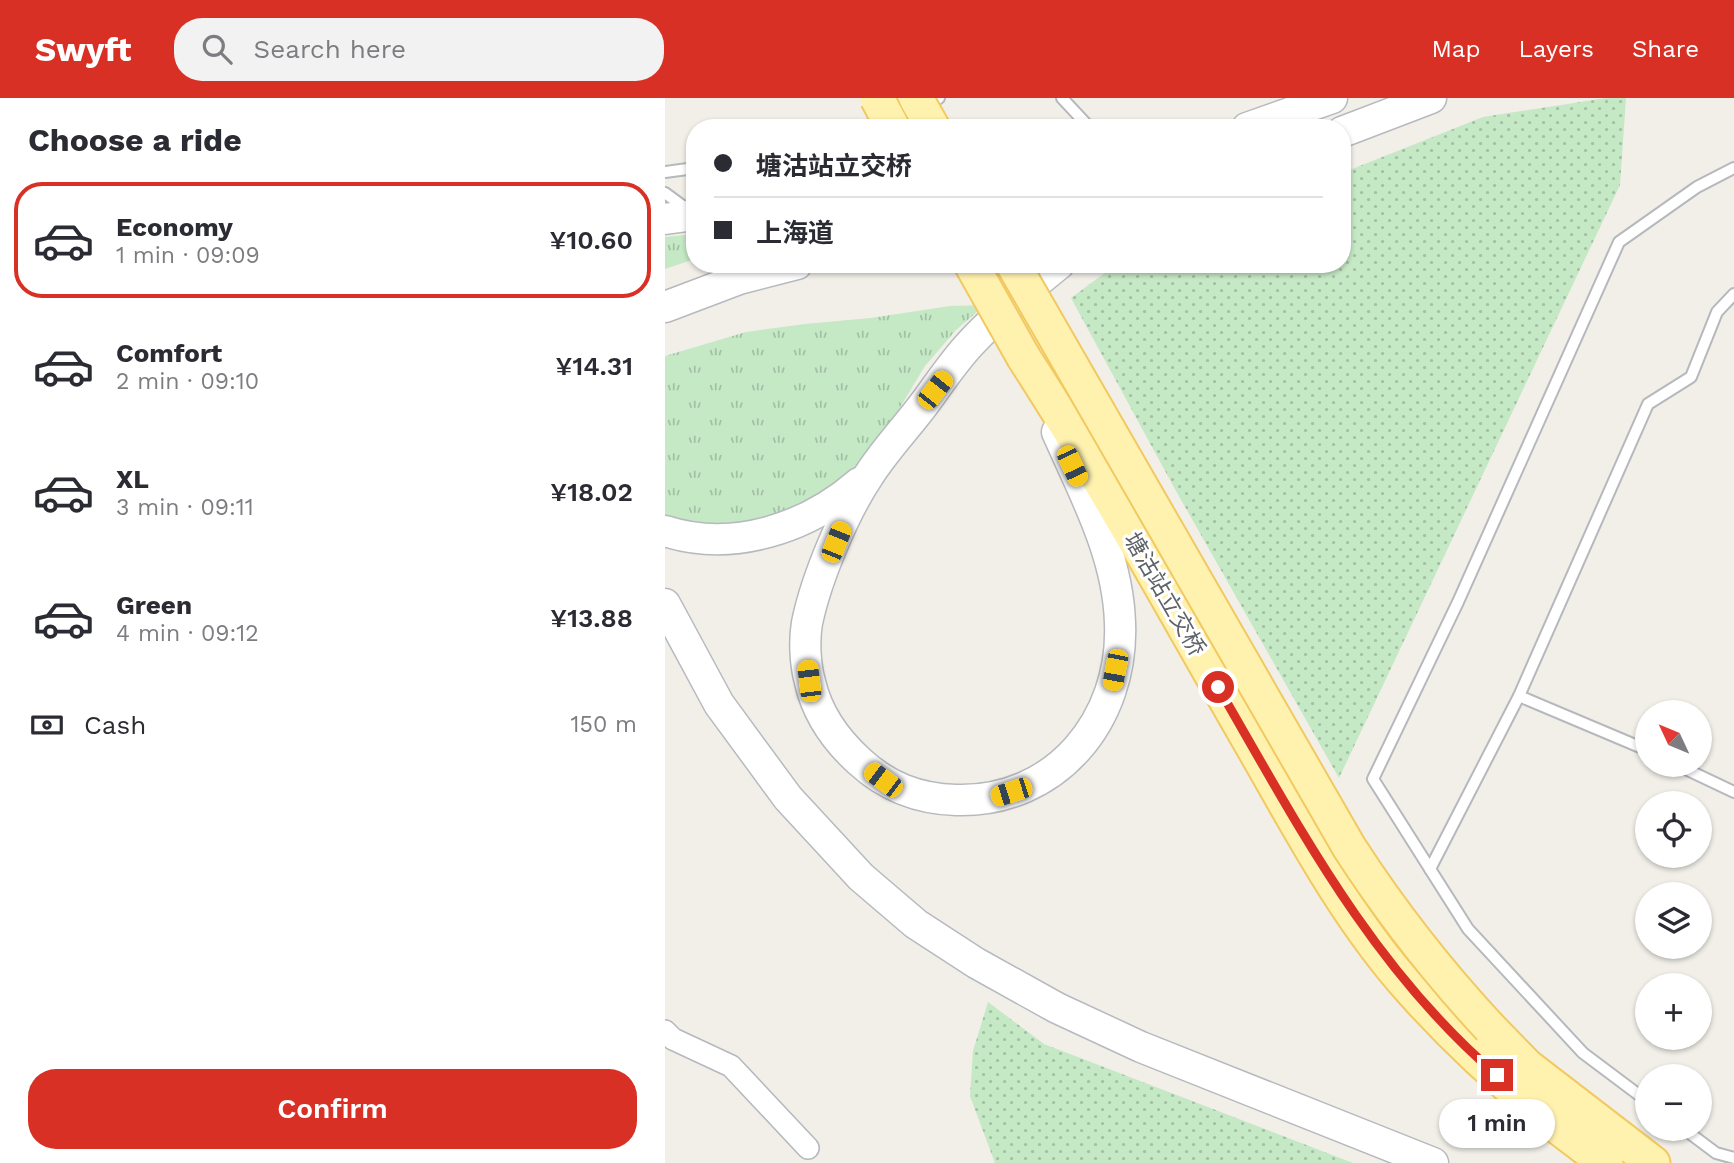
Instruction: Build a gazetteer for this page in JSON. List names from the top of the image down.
{
  "streets": {
    "main road": ["塘沽站立交桥"]
  },
  "north": "top left",
  "page": {
    "header": "Swyft",
    "search": "Search here",
    "nav": ["Map", "Layers", "Share"],
    "heading": "Choose a ride",
    "banner": ["塘沽站立交桥", "上海道"],
    "list": [
      {
        "name": "Economy",
        "note": "1 min · 09:09",
        "value": "¥10.60"
      },
      {
        "name": "Comfort",
        "note": "2 min · 09:10",
        "value": "¥14.31"
      },
      {
        "name": "XL",
        "note": "3 min · 09:11",
        "value": "¥18.02"
      },
      {
        "name": "Green",
        "note": "4 min · 09:12",
        "value": "¥13.88"
      }
    ],
    "pay": ["Cash", "150 m"],
    "map_buttons": ["+", "−"],
    "buttons": "Confirm",
    "bubble": "1 min"
  }
}
